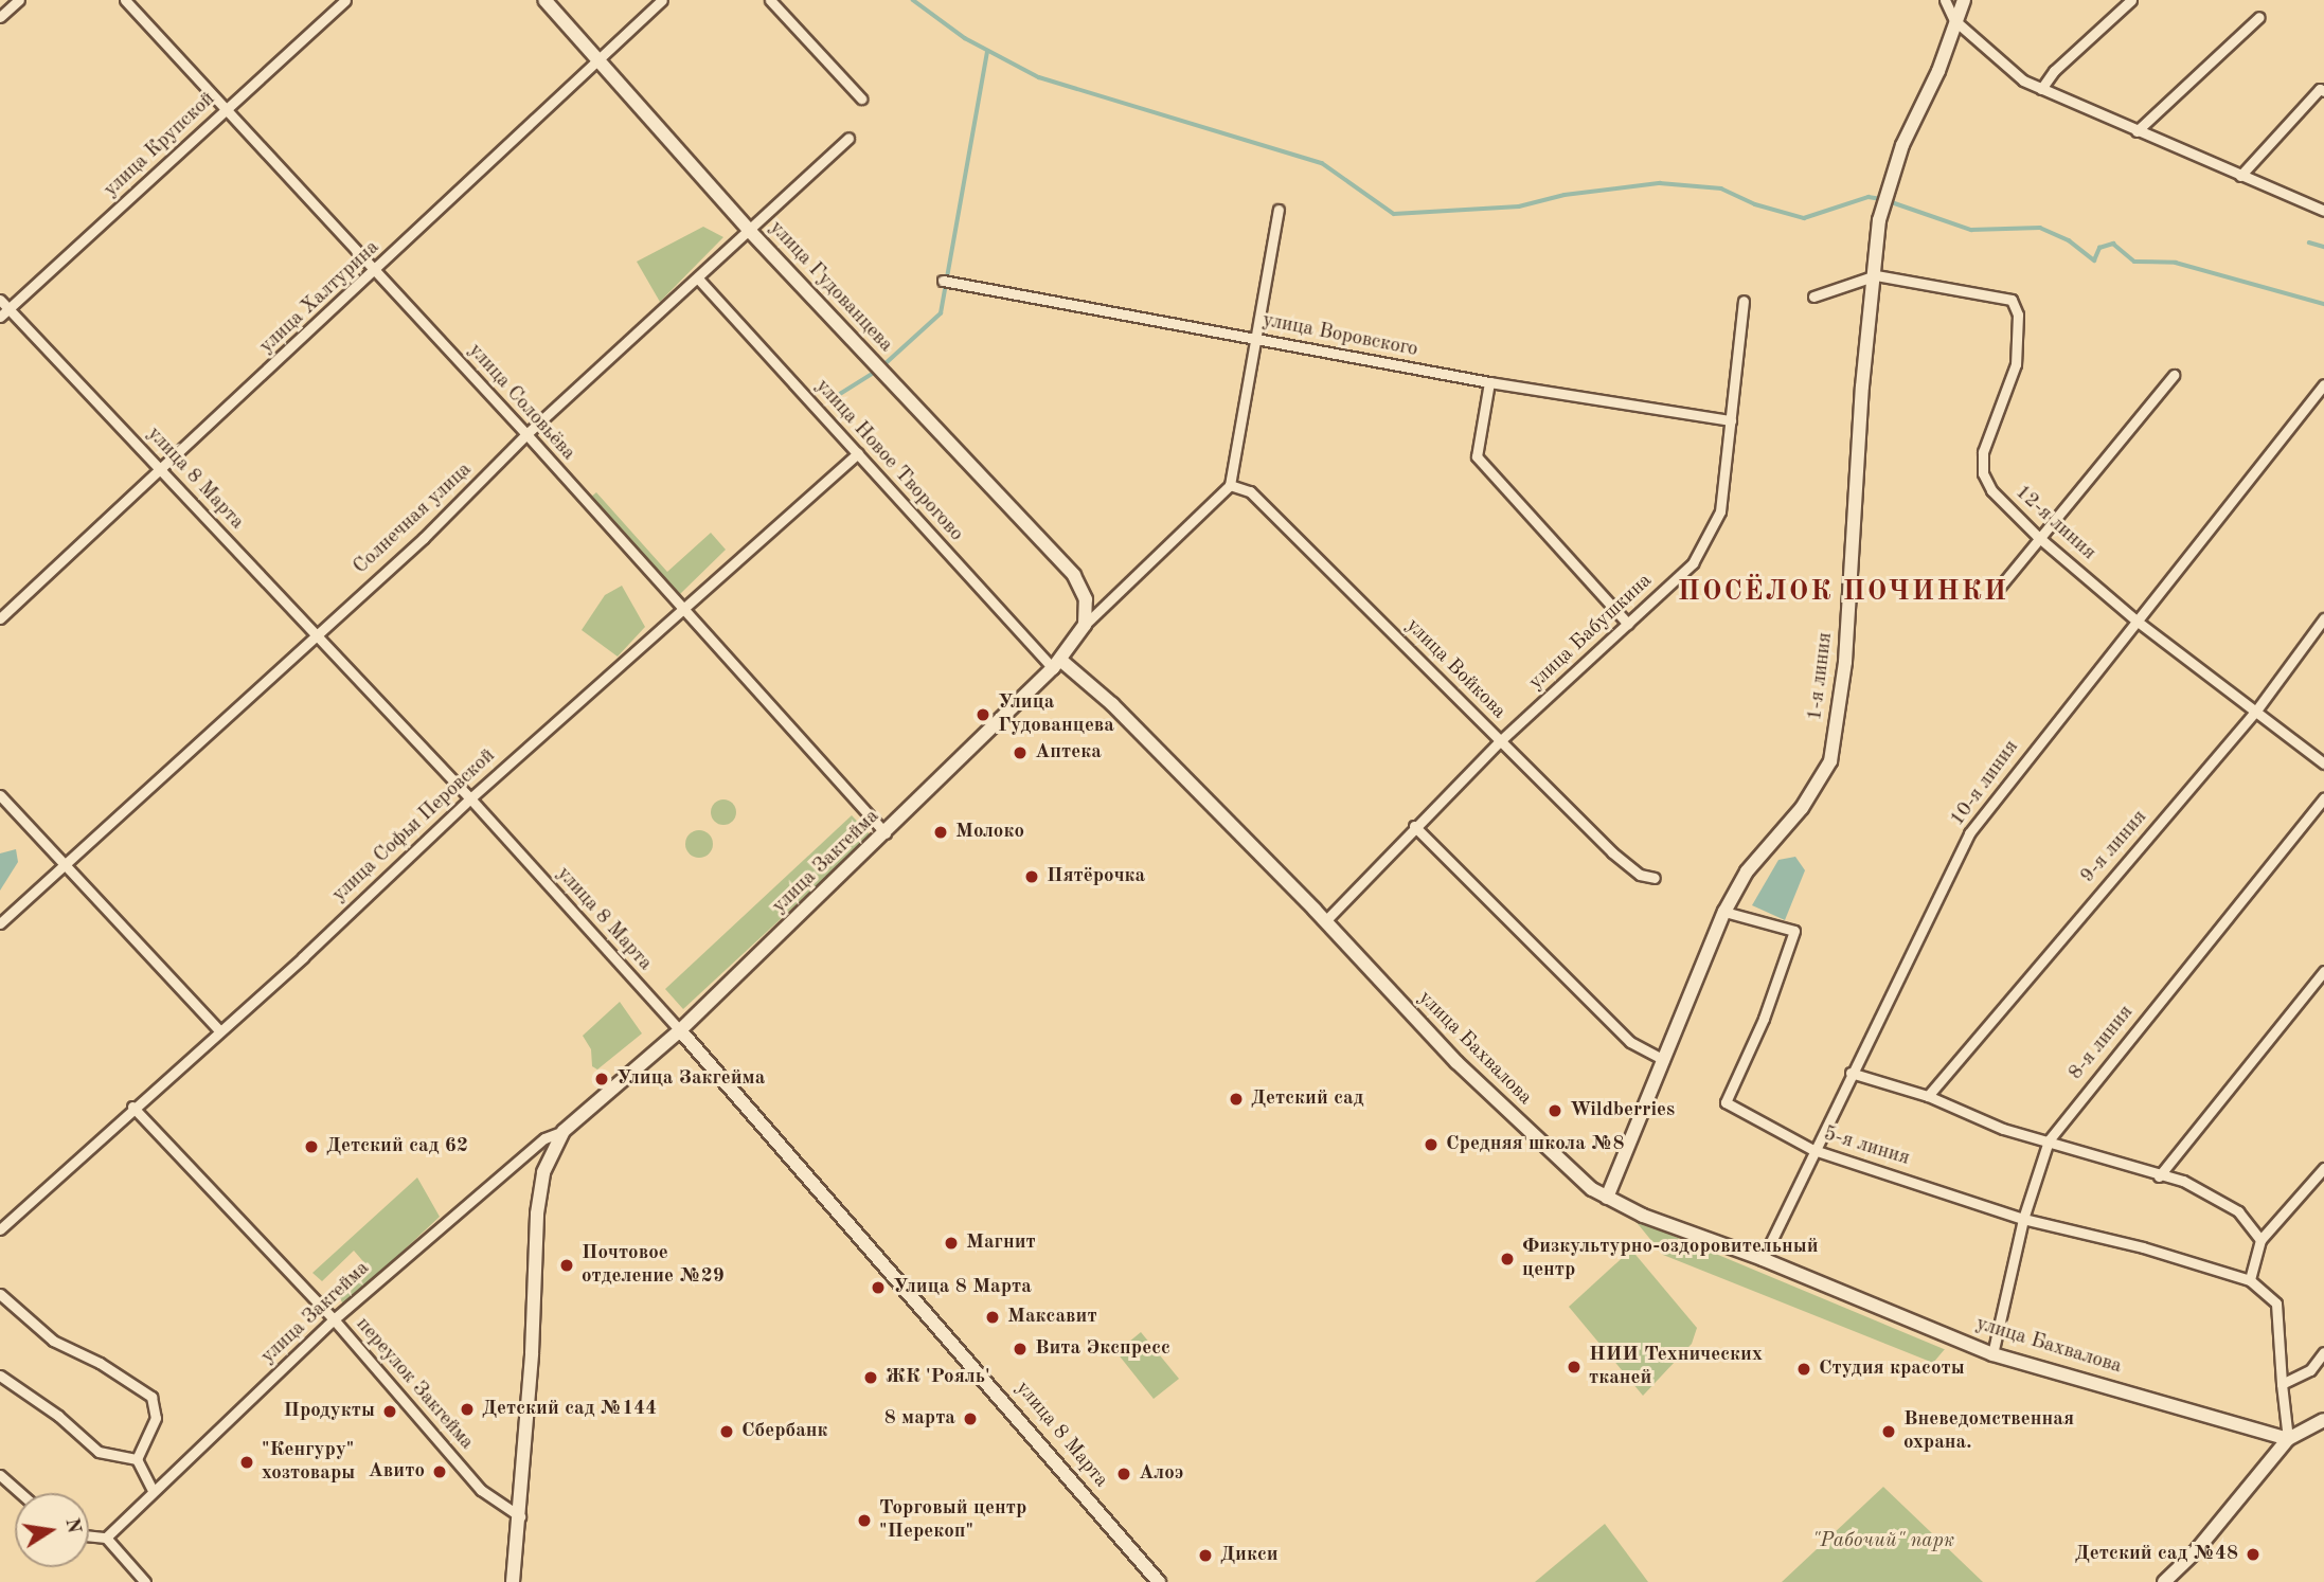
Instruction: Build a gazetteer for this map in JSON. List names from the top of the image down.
{
  "streets": {
    "street": [
      "улица Крупской",
      "улица Гудованцева",
      "улица Халтурина",
      "улица Воровского",
      "улица Соловьёва",
      "улица Новое Творогово",
      "улица 8 Марта",
      "Солнечная улица",
      "12-я линия",
      "улица Бабушкина",
      "улица Войкова",
      "1-я линия",
      "10-я линия",
      "улица Софьи Перовской",
      "9-я линия",
      "улица Закгейма",
      "8-я линия",
      "улица Бахвалова",
      "5-я линия",
      "переулок Закгейма"
    ]
  },
  "crossings": [
    ["улица Крупской", "улица Соловьёва"],
    ["улица Крупской", "улица 8 Марта"],
    ["улица Гудованцева", "улица Халтурина"],
    ["улица Гудованцева", "Солнечная улица"],
    ["улица Гудованцева", "улица Закгейма"],
    ["улица Халтурина", "улица Соловьёва"],
    ["улица Халтурина", "улица 8 Марта"],
    ["улица Воровского", "улица Бабушкина"],
    ["улица Соловьёва", "Солнечная улица"],
    ["улица Соловьёва", "улица Софьи Перовской"],
    ["улица Соловьёва", "улица Закгейма"],
    ["улица Новое Творогово", "Солнечная улица"],
    ["улица Новое Творогово", "улица Софьи Перовской"],
    ["улица Новое Творогово", "улица Закгейма"],
    ["улица Новое Творогово", "улица Бахвалова"],
    ["улица 8 Марта", "Солнечная улица"],
    ["улица 8 Марта", "улица Софьи Перовской"],
    ["улица 8 Марта", "улица Закгейма"],
    ["12-я линия", "1-я линия"],
    ["12-я линия", "10-я линия"],
    ["12-я линия", "9-я линия"],
    ["улица Бабушкина", "улица Войкова"],
    ["улица Бабушкина", "улица Бахвалова"],
    ["1-я линия", "улица Бахвалова"],
    ["1-я линия", "5-я линия"],
    ["10-я линия", "улица Бахвалова"],
    ["10-я линия", "5-я линия"],
    ["улица Софьи Перовской", "переулок Закгейма"],
    ["улица Закгейма", "улица Бахвалова"],
    ["улица Закгейма", "переулок Закгейма"],
    ["8-я линия", "улица Бахвалова"],
    ["8-я линия", "5-я линия"]
  ],
  "districts": ["ПОСЁЛОК ПОЧИНКИ"],
  "parks": ["\"Рабочий\" парк"],
  "places": [
    "Улица Гудованцева",
    "Аптека",
    "Молоко",
    "Пятёрочка",
    "Улица Закгейма",
    "Детский сад",
    "Wildberries",
    "Средняя школа №8",
    "Детский сад 62",
    "Магнит",
    "Физкультурно-оздоровительный центр",
    "Почтовое отделение №29",
    "Улица 8 Марта",
    "Максавит",
    "Вита Экспресс",
    "НИИ Технических тканей",
    "Студия красоты",
    "ЖК 'Рояль'",
    "Детский сад №144",
    "Продукты",
    "8 марта",
    "Сбербанк",
    "Вневедомственная охрана.",
    "\"Кенгуру\" хозтовары",
    "Авито",
    "Алоэ",
    "Торговый центр \"Перекоп\"",
    "Детский сад №48",
    "Дикси"
  ],
  "north": "right"
}
